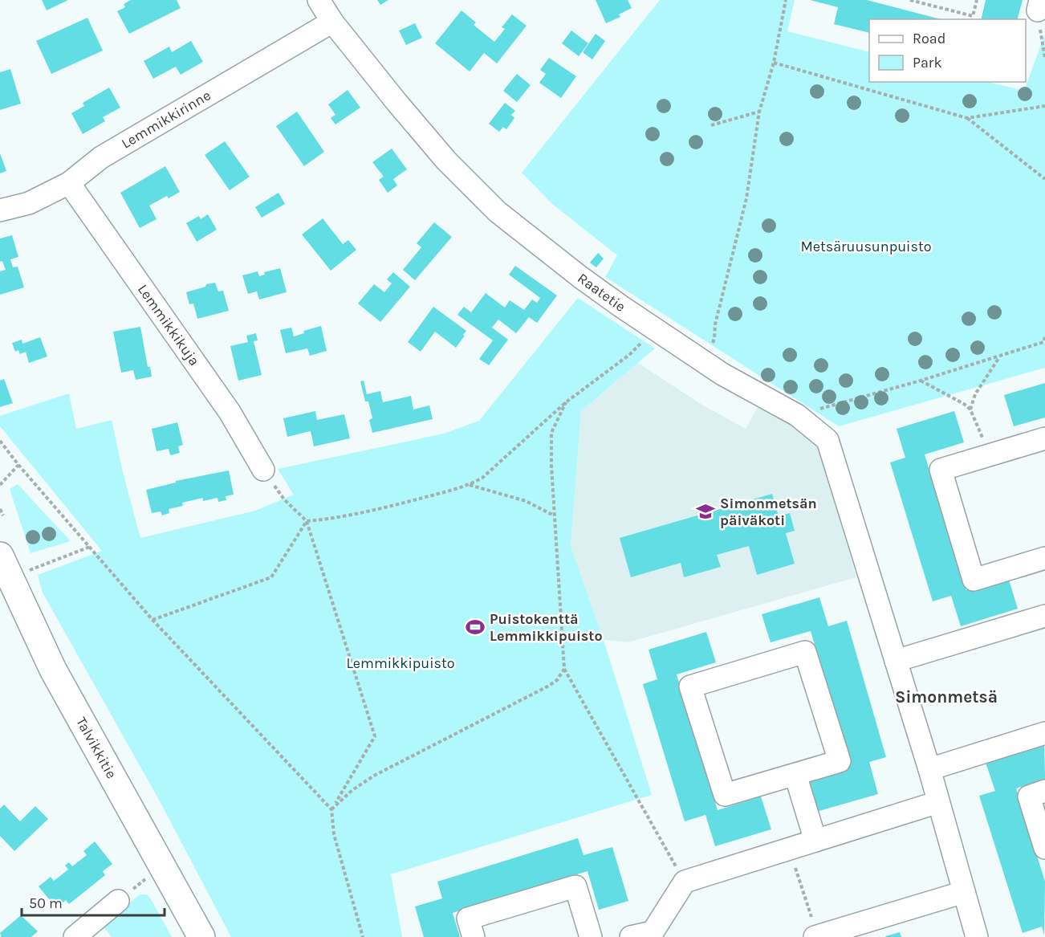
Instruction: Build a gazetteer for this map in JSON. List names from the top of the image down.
{
  "streets": {
    "main road": ["Talvikkitie"],
    "street": ["Lemmikkirinne", "Raatetie", "Lemmikkikuja"]
  },
  "crossings": [
    ["Lemmikkirinne", "Raatetie"],
    ["Lemmikkirinne", "Lemmikkikuja"]
  ],
  "districts": ["Simonmetsä"],
  "parks": ["Metsäruusunpuisto", "Lemmikkipuisto"],
  "places": {
    "school or university": ["Simonmetsän päiväkoti"],
    "sports": ["Puistokenttä Lemmikkipuisto"]
  },
  "legend": ["Road", "Park"],
  "scale_bar": "50 m"
}
